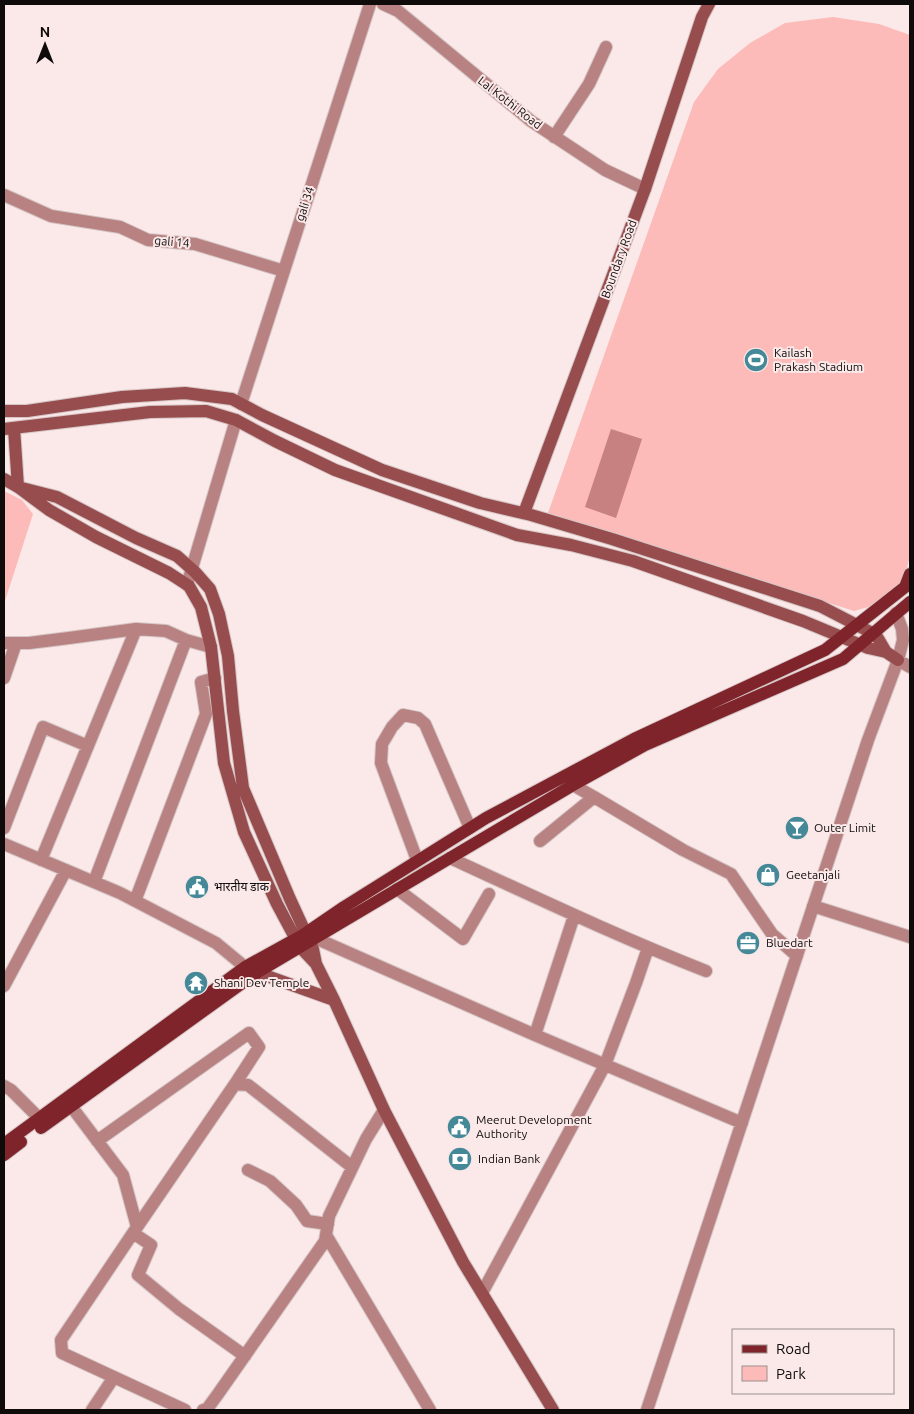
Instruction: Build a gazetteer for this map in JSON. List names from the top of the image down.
{
  "streets": {
    "street": [
      "Lal Kothi Road",
      "gali 34",
      "gali 14",
      "Boundary Road"
    ]
  },
  "crossings": [
    ["Lal Kothi Road", "Boundary Road"],
    ["gali 34", "gali 14"]
  ],
  "places": {
    "sports": ["Kailash Prakash Stadium"],
    "bar": ["Outer Limit"],
    "shop": ["Geetanjali"],
    "public building": ["भारतीय डाक", "Meerut Development Authority"],
    "office": ["Bluedart"],
    "temple": ["Shani Dev Temple"],
    "bank": ["Indian Bank"]
  },
  "legend": ["Road", "Park"],
  "north": "top"
}
